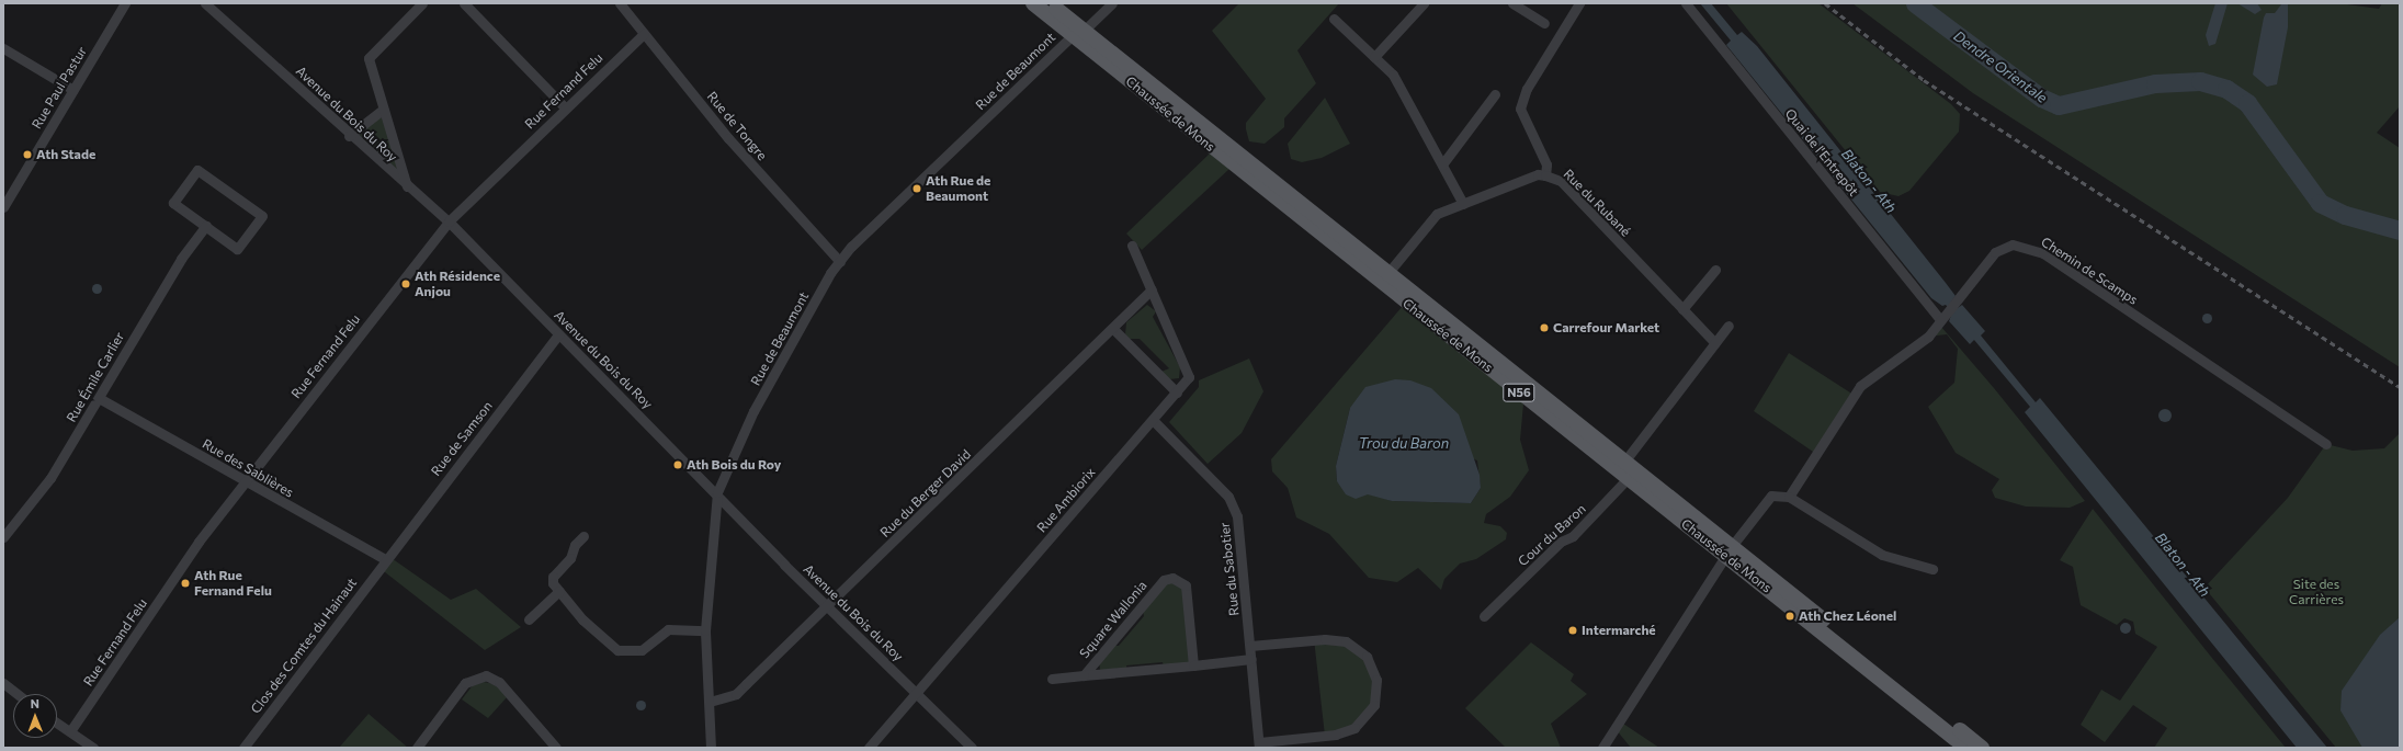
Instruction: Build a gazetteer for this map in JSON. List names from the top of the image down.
{
  "streets": {
    "main road": ["Chaussée de Mons", "N56"],
    "street": [
      "Rue de Beaumont",
      "Rue Paul Pastur",
      "Rue Fernand Felu",
      "Avenue du Bois du Roy",
      "Rue de Tongre",
      "Quai de l'Entrepôt",
      "Rue du Rubané",
      "Chemin de Scamps",
      "Rue Émile Carlier",
      "Rue de Samson",
      "Rue des Sablières",
      "Rue du Berger David",
      "Rue Ambiorix",
      "Cour du Baron",
      "Rue du Sabotier",
      "Square Wallonia",
      "Clos des Comtes du Hainaut"
    ]
  },
  "crossings": [
    ["Rue de Beaumont", "Avenue du Bois du Roy"],
    ["Rue de Beaumont", "Chaussée de Mons"],
    ["Rue de Beaumont", "Rue de Tongre"],
    ["Rue de Beaumont", "Rue du Berger David"],
    ["Rue Fernand Felu", "Avenue du Bois du Roy"],
    ["Rue Fernand Felu", "Rue de Tongre"],
    ["Rue Fernand Felu", "Rue des Sablières"],
    ["Avenue du Bois du Roy", "Rue de Samson"],
    ["Avenue du Bois du Roy", "Rue du Berger David"],
    ["Avenue du Bois du Roy", "Rue Ambiorix"],
    ["Chaussée de Mons", "Rue du Rubané"],
    ["Chaussée de Mons", "Cour du Baron"],
    ["Quai de l'Entrepôt", "Chemin de Scamps"],
    ["Rue Émile Carlier", "Rue des Sablières"],
    ["Rue de Samson", "Rue des Sablières"],
    ["Rue de Samson", "Clos des Comtes du Hainaut"],
    ["Rue des Sablières", "Clos des Comtes du Hainaut"],
    ["Rue du Berger David", "Rue Ambiorix"],
    ["Rue Ambiorix", "Rue du Sabotier"],
    ["Rue du Sabotier", "Square Wallonia"]
  ],
  "water": ["Dendre Orientale", "Blaton - Ath", "Trou du Baron"],
  "parks": ["Site des Carrières"],
  "places": [
    "Ath Stade",
    "Ath Rue de Beaumont",
    "Ath Résidence Anjou",
    "Carrefour Market",
    "Ath Bois du Roy",
    "Ath Rue Fernand Felu",
    "Ath Chez Léonel",
    "Intermarché"
  ],
  "north": "top"
}
